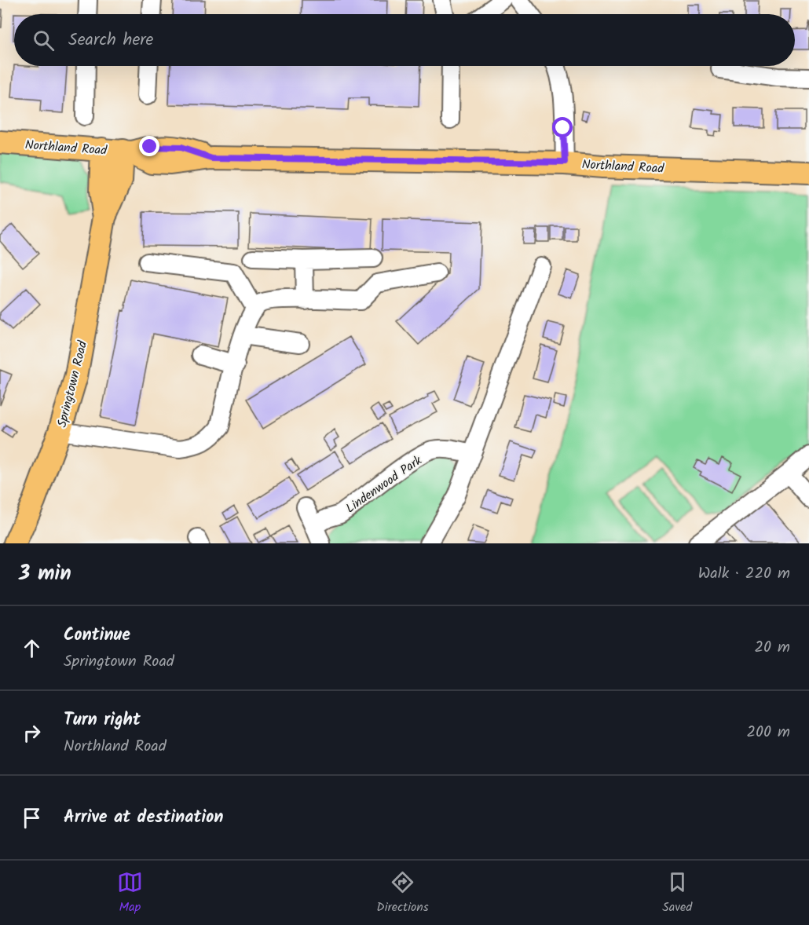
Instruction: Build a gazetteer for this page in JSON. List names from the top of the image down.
{
  "streets": {
    "main road": ["Northland Road", "Springtown Road"],
    "street": ["Lindenwood Park"]
  },
  "crossings": [
    ["Northland Road", "Springtown Road"]
  ],
  "page": {
    "search": "Search here",
    "heading": ["3 min", "Walk · 220 m"],
    "list": [
      ["Continue", "Springtown Road", "20 m"],
      ["Turn right", "Northland Road", "200 m"],
      "Arrive at destination"
    ],
    "nav": ["Map", "Directions", "Saved"]
  }
}
